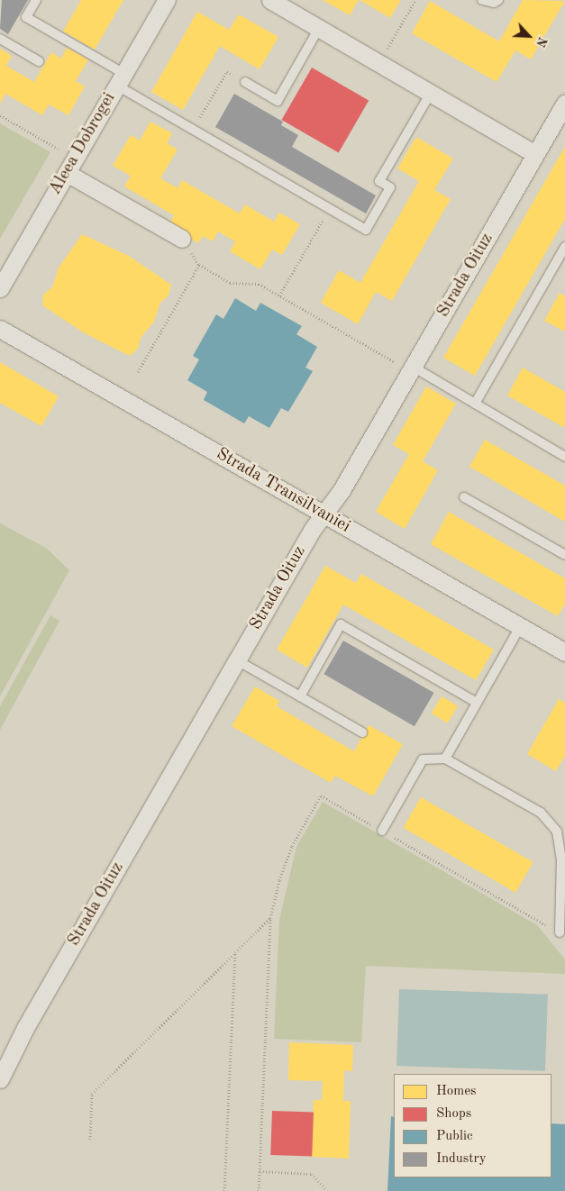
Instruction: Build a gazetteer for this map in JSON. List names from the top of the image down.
{
  "streets": {
    "street": ["Aleea Dobrogei", "Strada Oituz", "Strada Transilvaniei"]
  },
  "crossings": [
    ["Strada Oituz", "Strada Transilvaniei"]
  ],
  "legend": [
    "Homes",
    "Shops",
    "Public",
    "Industry"
  ],
  "north": "bottom right"
}
